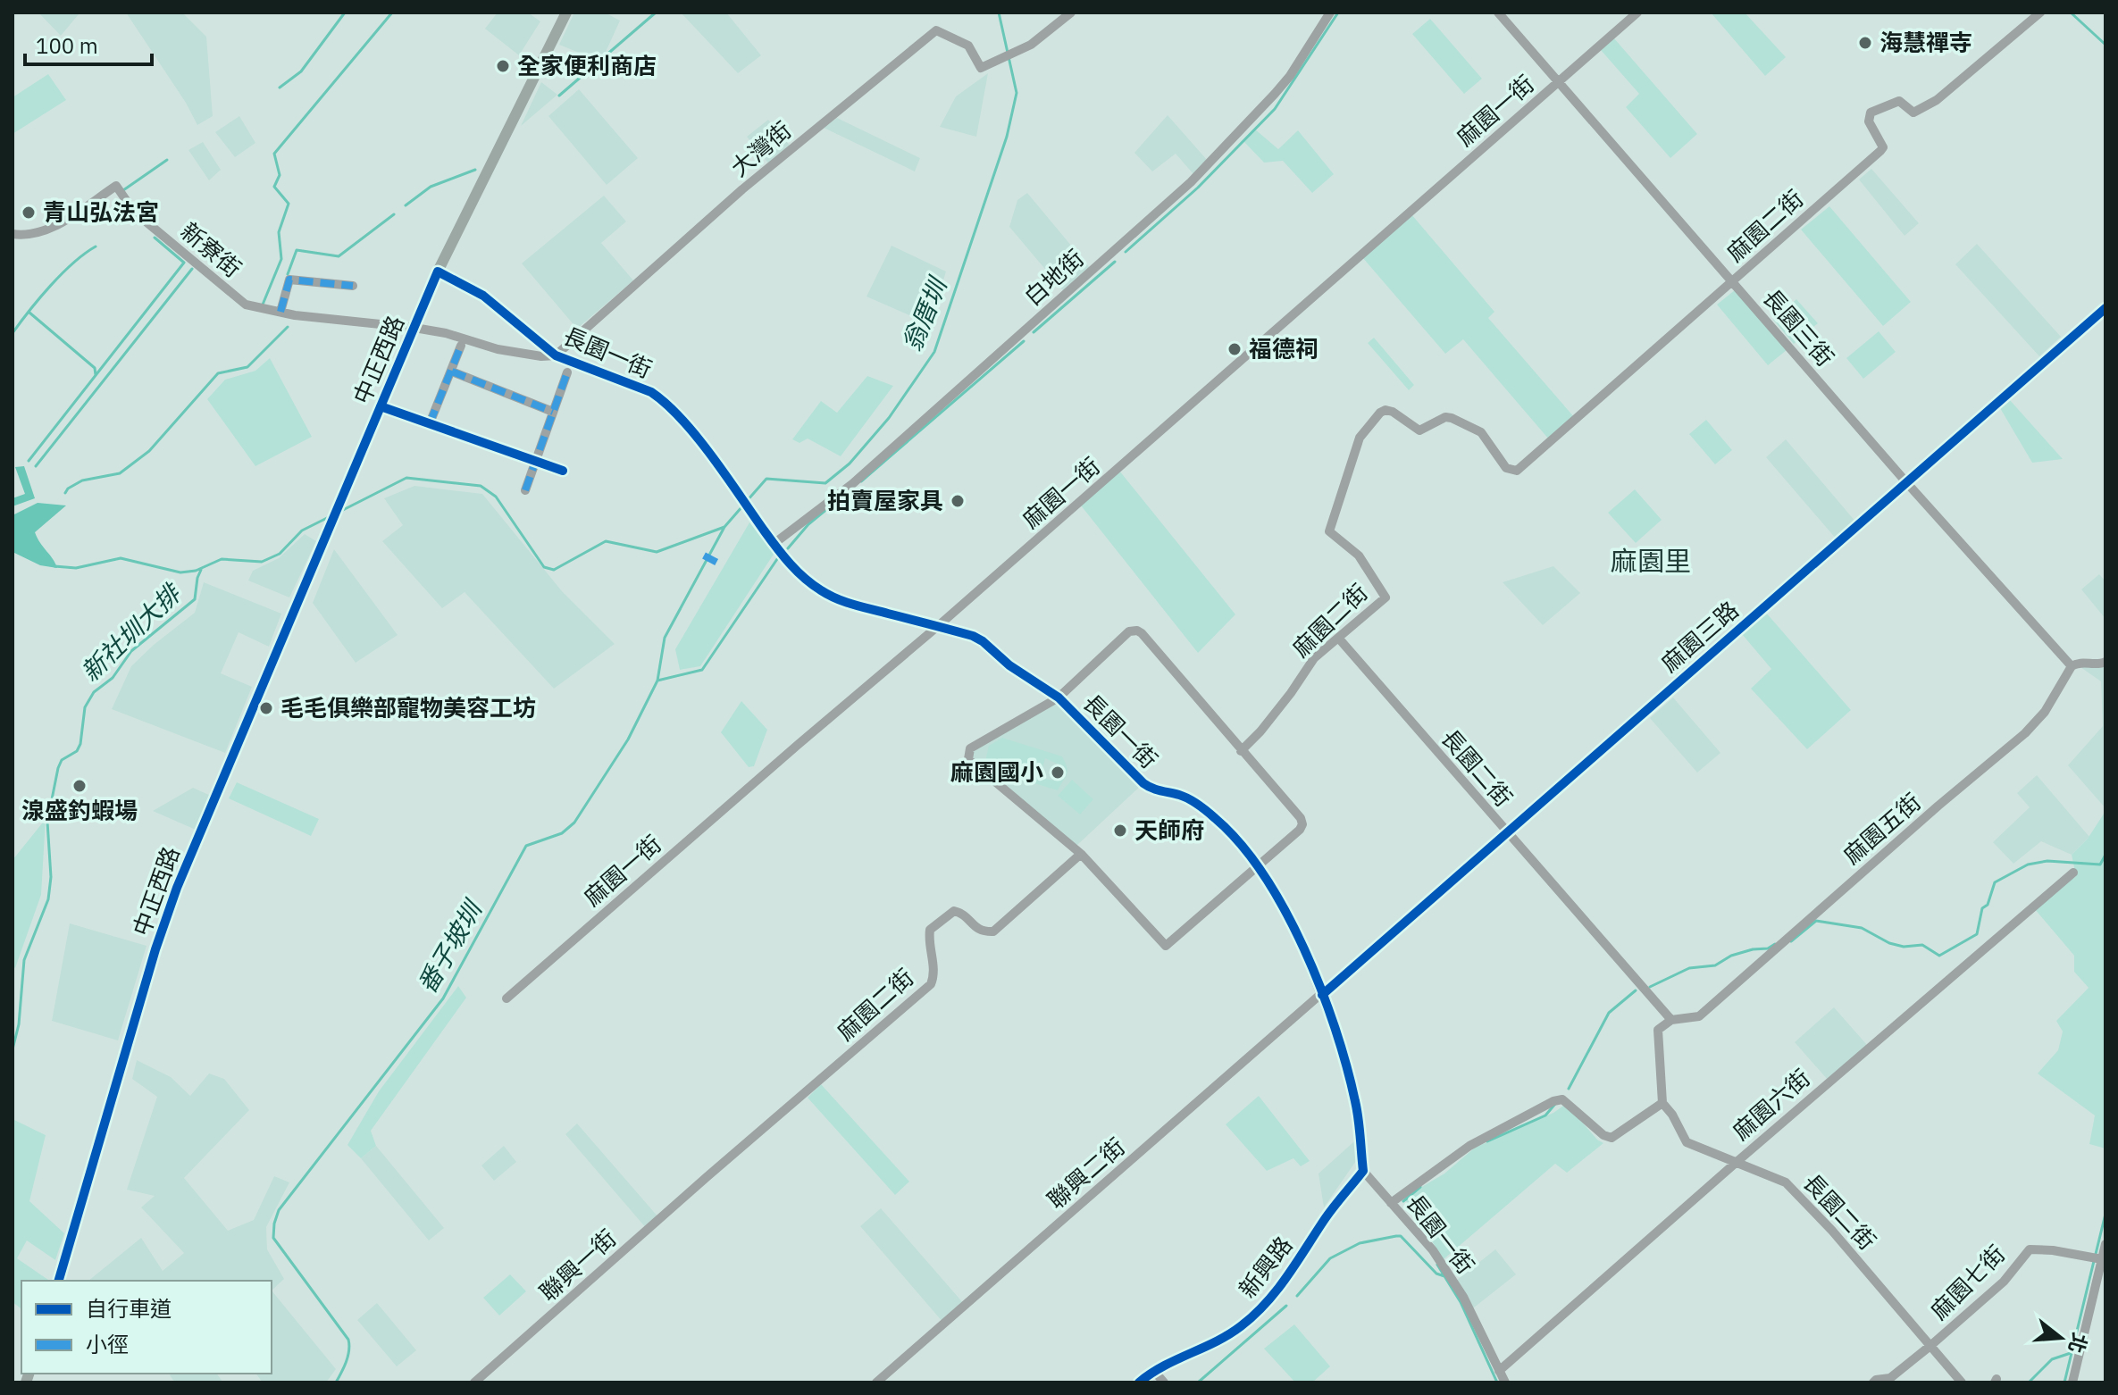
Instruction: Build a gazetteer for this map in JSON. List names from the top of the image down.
{
  "streets": {
    "main road": ["中正西路"],
    "street": [
      "麻園一街",
      "大灣街",
      "麻園二街",
      "新寮街",
      "白地街",
      "長園三街",
      "長園一街",
      "麻園三路",
      "長園二街",
      "麻園五街",
      "麻園六街",
      "聯興二街",
      "聯興一街",
      "新興路",
      "麻園七街"
    ]
  },
  "crossings": [
    ["麻園一街", "長園三街"],
    ["麻園一街", "長園一街"],
    ["大灣街", "長園一街"],
    ["麻園二街", "長園三街"],
    ["麻園二街", "長園二街"],
    ["麻園二街", "聯興一街"],
    ["新寮街", "長園一街"],
    ["新寮街", "中正西路"],
    ["白地街", "長園一街"],
    ["長園三街", "麻園三路"],
    ["長園三街", "麻園五街"],
    ["長園一街", "中正西路"],
    ["長園一街", "麻園三路"],
    ["長園一街", "麻園六街"],
    ["長園一街", "聯興二街"],
    ["長園一街", "新興路"],
    ["麻園三路", "長園二街"],
    ["麻園三路", "聯興二街"],
    ["長園二街", "麻園五街"],
    ["長園二街", "麻園六街"],
    ["長園二街", "麻園七街"]
  ],
  "districts": ["麻園里"],
  "water": ["翁厝圳", "新社圳大排", "番子坡圳"],
  "places": [
    "海慧禪寺",
    "全家便利商店",
    "青山弘法宮",
    "福德祠",
    "拍賣屋家具",
    "毛毛俱樂部寵物美容工坊",
    "麻園國小",
    "湶盛釣蝦場",
    "天師府"
  ],
  "legend": ["自行車道", "小徑"],
  "scale_bar": "100 m",
  "north": "right"
}
